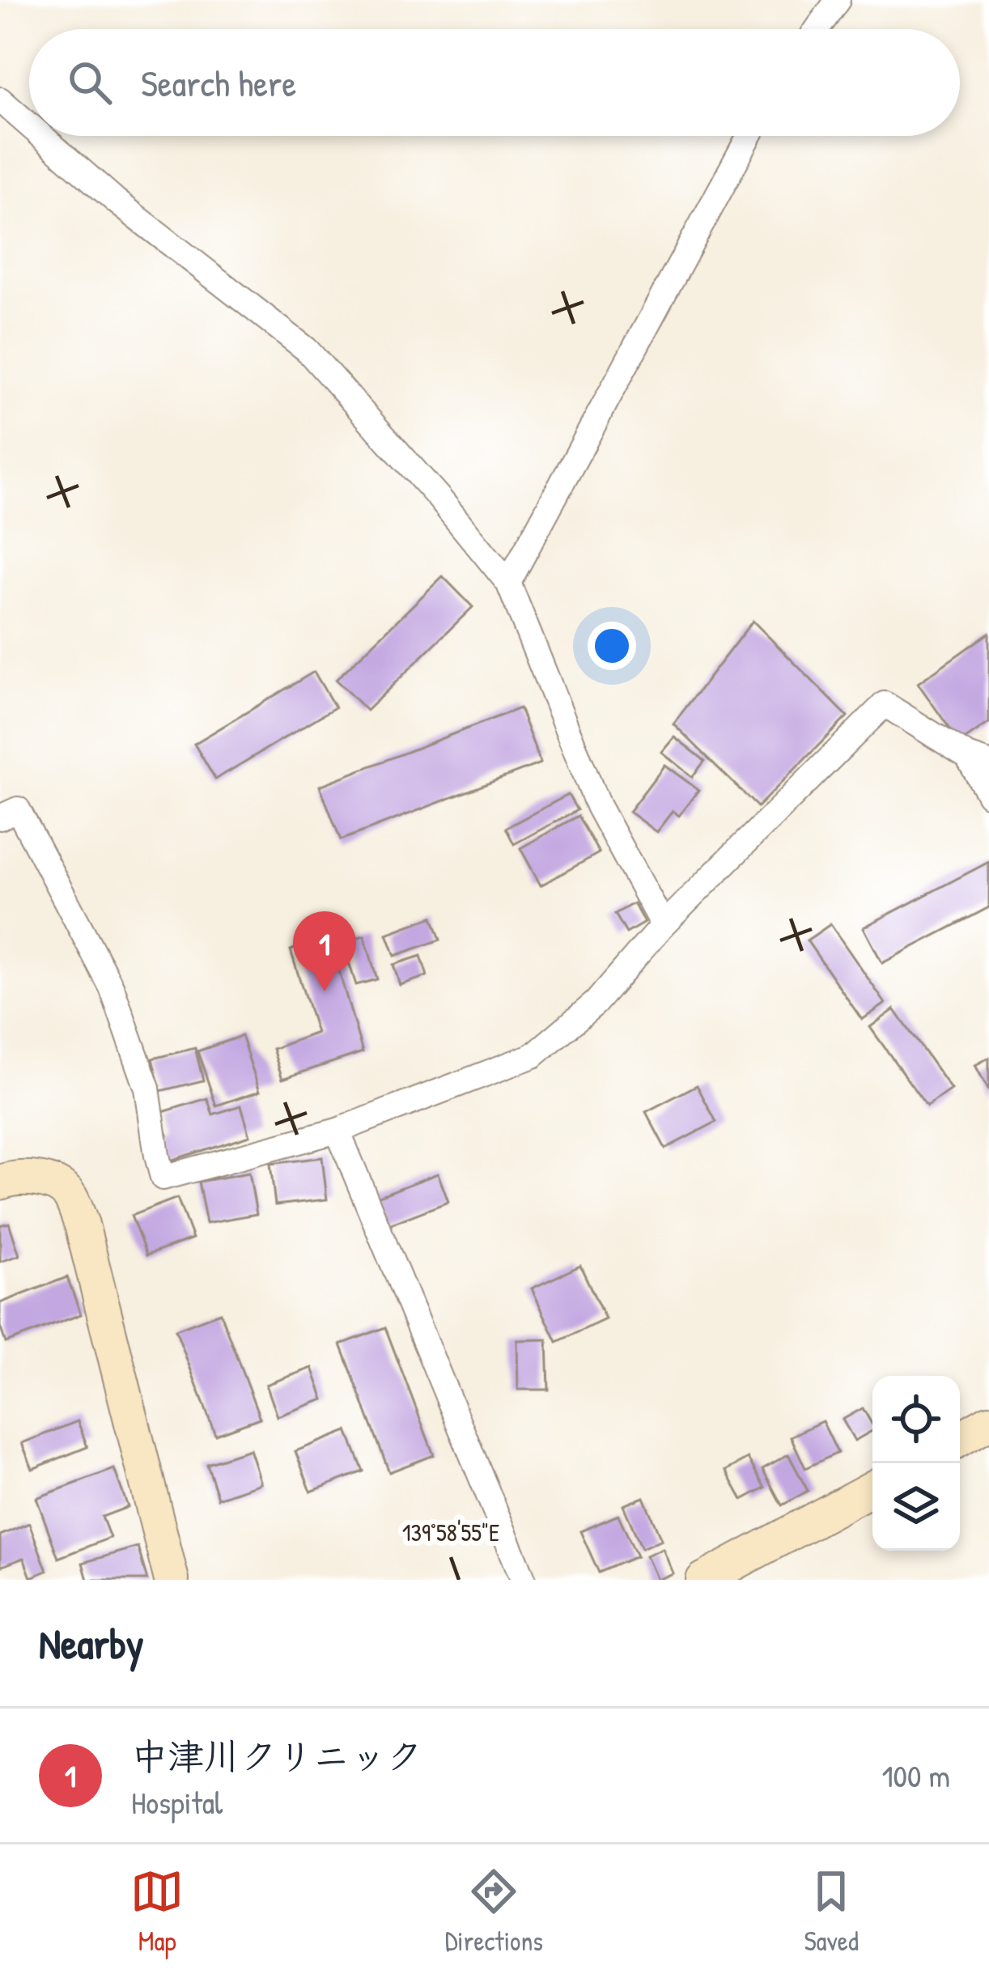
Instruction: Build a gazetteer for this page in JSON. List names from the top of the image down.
{
  "page": {
    "search": "Search here",
    "pins": "1",
    "heading": "Nearby",
    "list": [
      {
        "mark": "1",
        "name": "中津川クリニック",
        "note": "Hospital",
        "value": "100 m"
      }
    ],
    "nav": ["Map", "Directions", "Saved"]
  },
  "coordinates": ["139°58'55\"E"]
}
